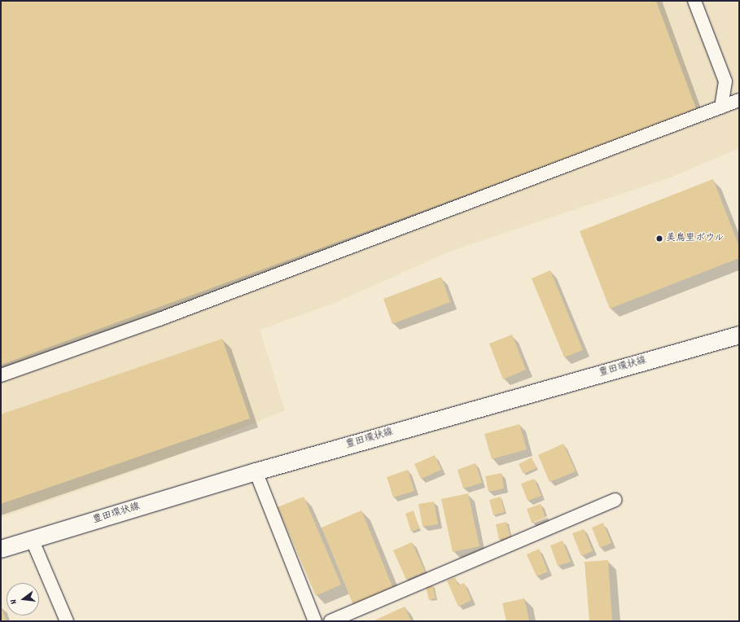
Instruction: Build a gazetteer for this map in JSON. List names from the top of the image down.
{
  "streets": {
    "main road": ["豊田環状線"]
  },
  "places": ["美鳥里ボウル"],
  "north": "left"
}
